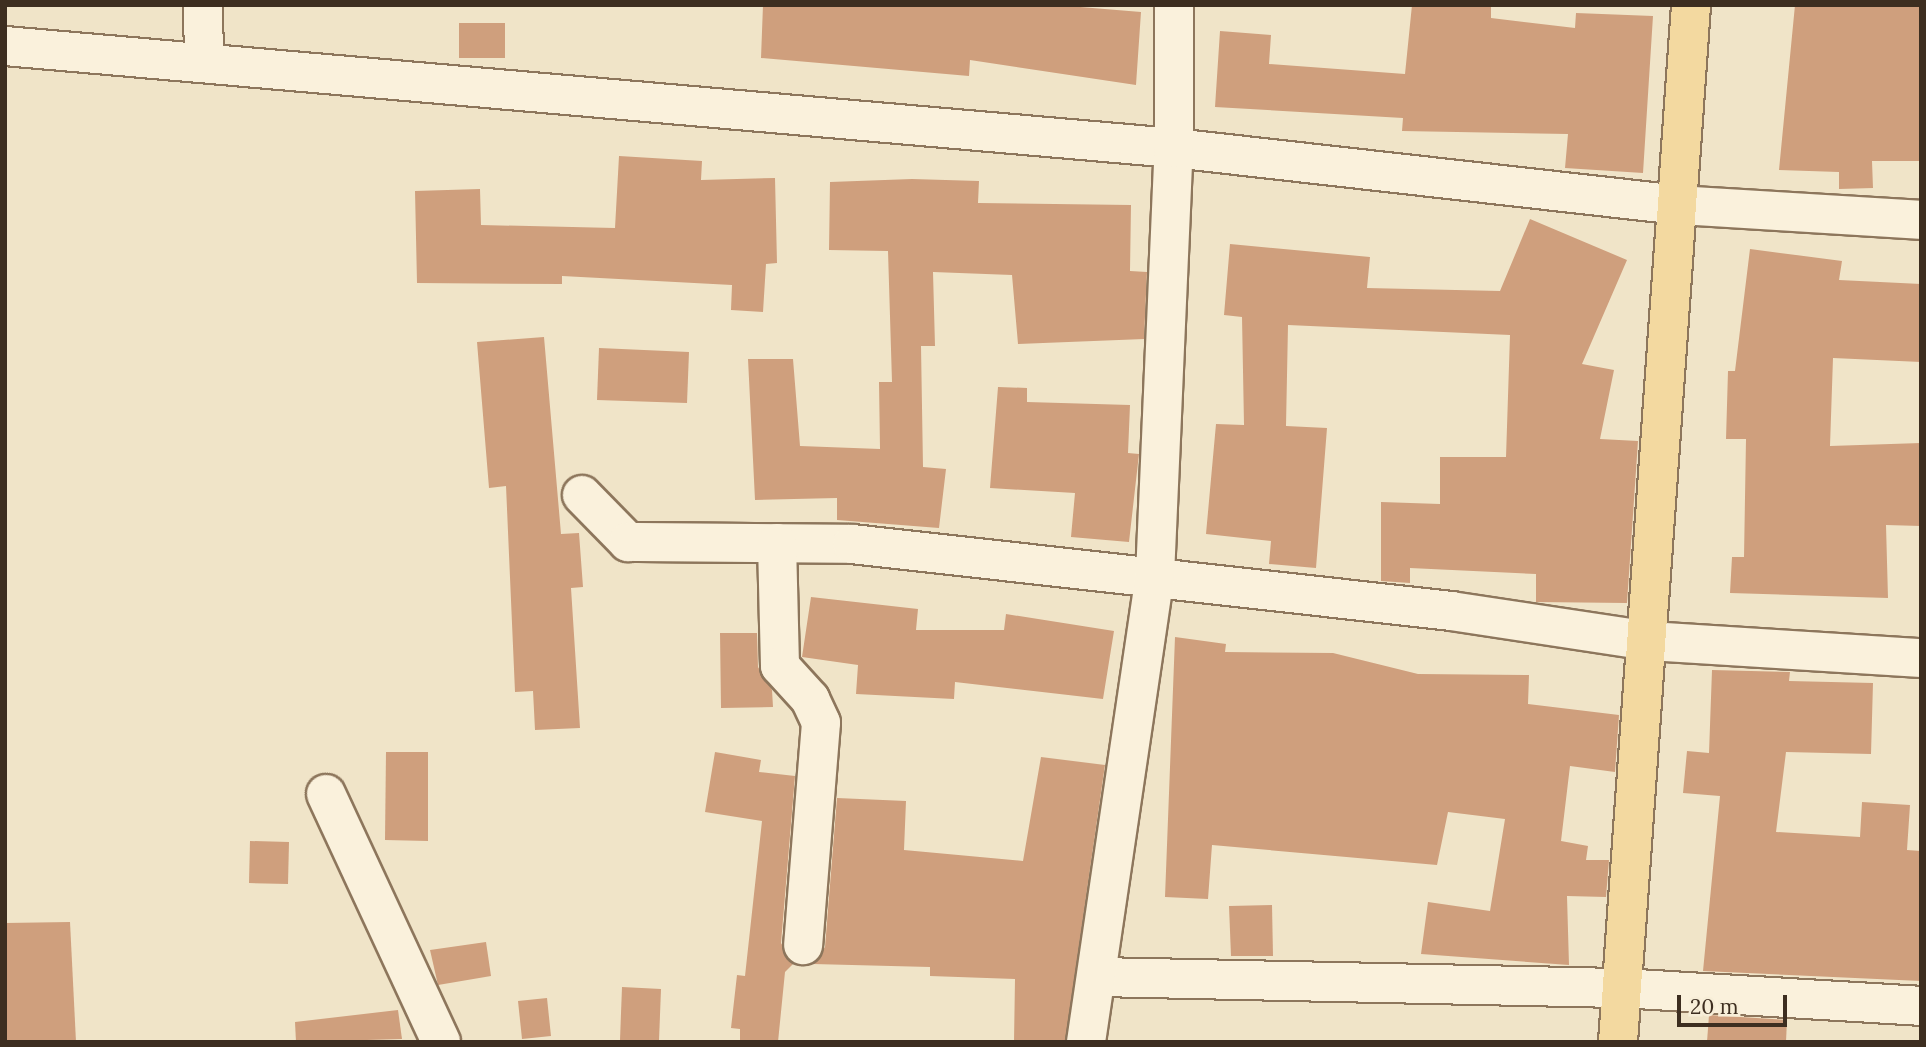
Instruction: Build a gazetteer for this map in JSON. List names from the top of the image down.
{
  "scale_bar": "20 m"
}
